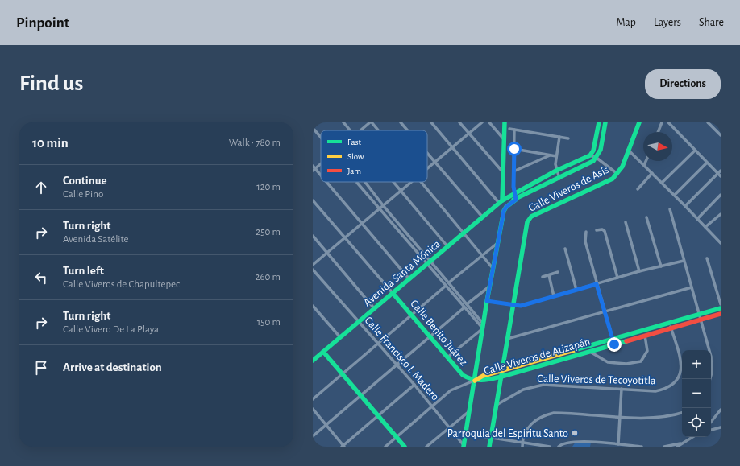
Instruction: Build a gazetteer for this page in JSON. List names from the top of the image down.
{
  "streets": {
    "street": [
      "Calle Viveros de Asís",
      "Avenida Santa Mónica",
      "Calle Benito Juárez",
      "Calle Viveros de Atizapán",
      "Calle Francisco I. Madero",
      "Calle Viveros de Tecoyotitla"
    ]
  },
  "crossings": [
    ["Calle Viveros de Asís", "Calle Viveros de Atizapán"],
    ["Calle Viveros de Asís", "Calle Viveros de Tecoyotitla"],
    ["Avenida Santa Mónica", "Calle Benito Juárez"],
    ["Avenida Santa Mónica", "Calle Francisco I. Madero"],
    ["Calle Benito Juárez", "Calle Viveros de Atizapán"],
    ["Calle Viveros de Atizapán", "Calle Viveros de Tecoyotitla"]
  ],
  "places": ["Parroquia del Espiritu Santo"],
  "legend": ["Fast", "Slow", "Jam"],
  "north": "right",
  "page": {
    "header": "Pinpoint",
    "nav": ["Map", "Layers", "Share"],
    "buttons": "Directions",
    "title": "Find us",
    "heading": ["10 min", "Walk · 780 m"],
    "list": [
      ["Continue", "Calle Pino", "120 m"],
      ["Turn right", "Avenida Satélite", "250 m"],
      ["Turn left", "Calle Viveros de Chapultepec", "260 m"],
      ["Turn right", "Calle Vivero De La Playa", "150 m"],
      "Arrive at destination"
    ],
    "map_buttons": ["+", "−"]
  }
}
